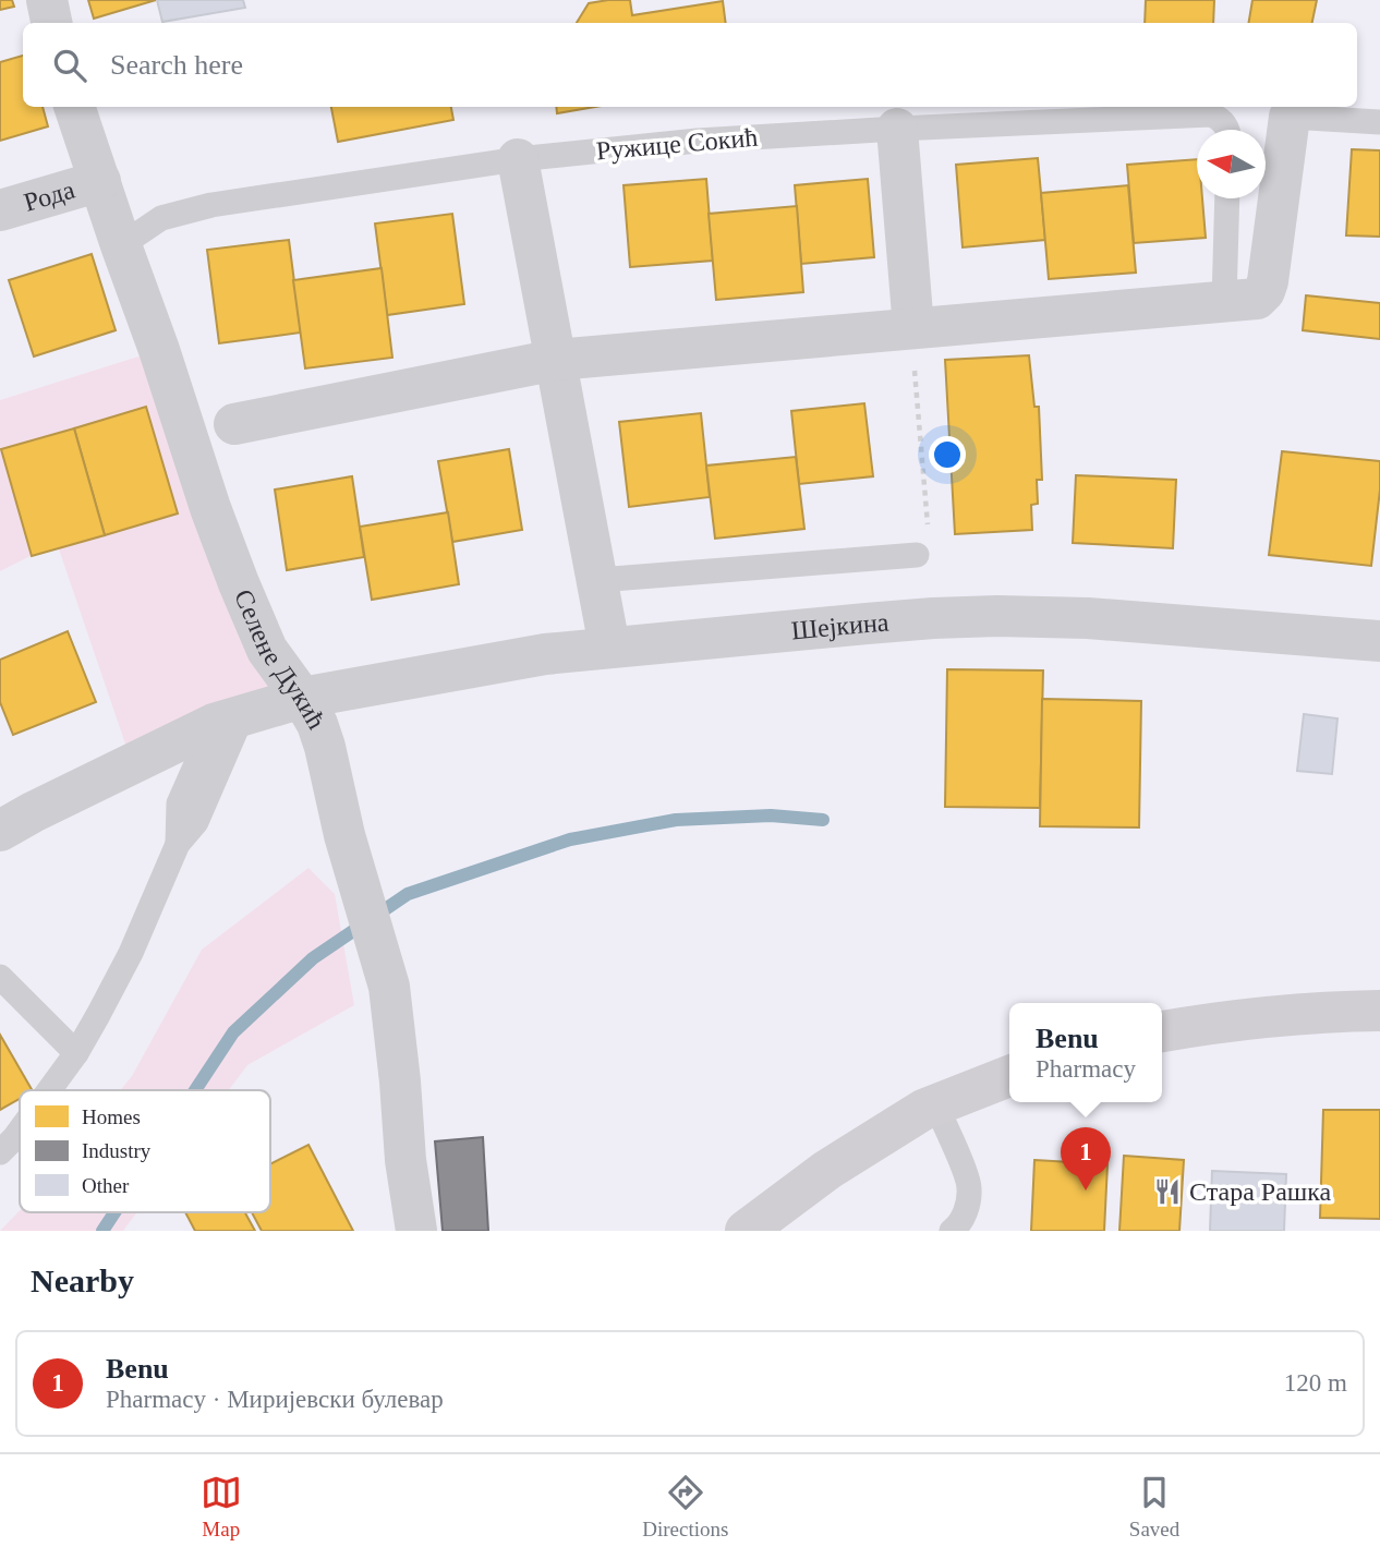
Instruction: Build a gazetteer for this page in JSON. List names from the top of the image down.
{
  "streets": {
    "street": ["Рода", "Шејкина", "Селене Дукић"],
    "lane": ["Ружице Сокић"]
  },
  "crossings": [
    ["Ружице Сокић", "Селене Дукић"],
    ["Рода", "Селене Дукић"],
    ["Шејкина", "Селене Дукић"]
  ],
  "places": {
    "restaurant": ["Стара Рашка"]
  },
  "legend": ["Homes", "Industry", "Other"],
  "north": "left",
  "page": {
    "search": "Search here",
    "popup": ["Benu", "Pharmacy"],
    "pins": "1",
    "heading": "Nearby",
    "list": [
      {
        "mark": "1",
        "name": "Benu",
        "note": "Pharmacy · Миријевски булевар",
        "value": "120 m"
      }
    ],
    "nav": ["Map", "Directions", "Saved"]
  }
}
